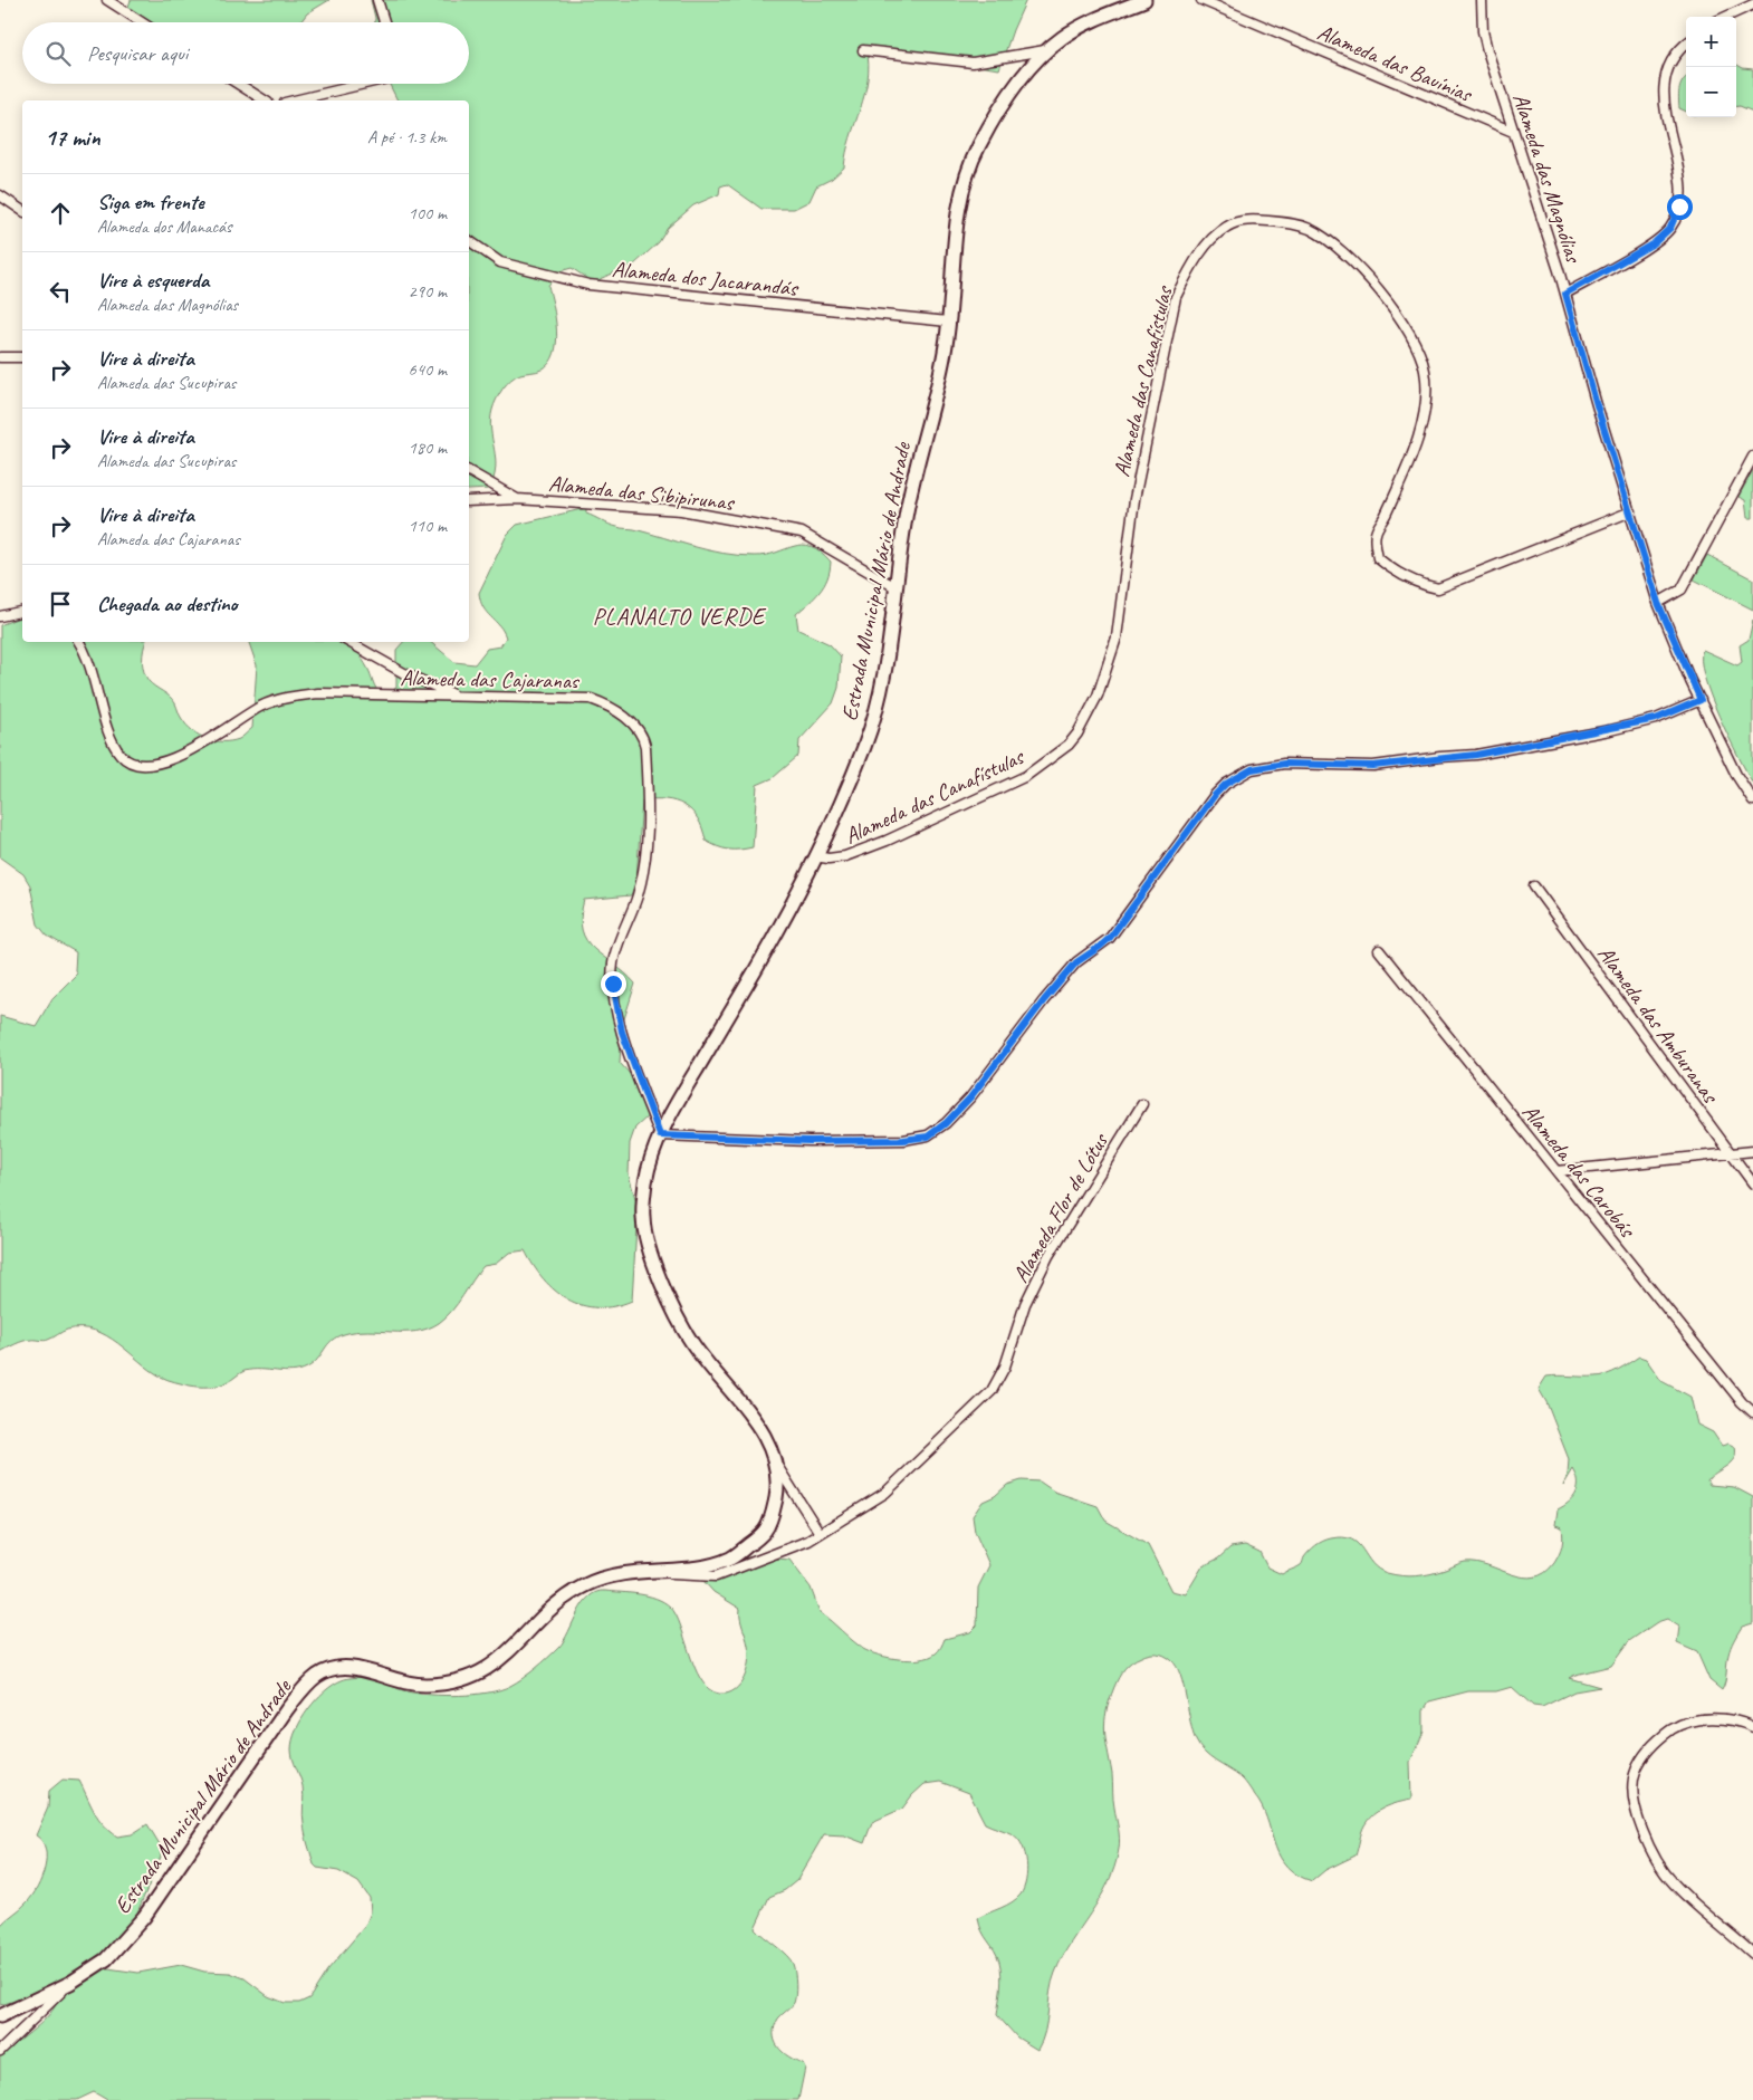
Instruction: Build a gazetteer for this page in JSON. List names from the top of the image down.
{
  "streets": {
    "street": [
      "Alameda das Bauínias",
      "Alameda das Magnólias",
      "Alameda dos Jacarandás",
      "Alameda das Canafístulas",
      "Alameda das Sibipirunas",
      "Estrada Municipal Mário de Andrade",
      "Alameda das Cajaranas",
      "Alameda das Amburanas",
      "Alameda das Carobás",
      "Alameda Flor de Lótus"
    ]
  },
  "crossings": [
    ["Alameda das Bauínias", "Alameda das Magnólias"],
    ["Alameda das Magnólias", "Alameda das Canafístulas"],
    ["Alameda dos Jacarandás", "Estrada Municipal Mário de Andrade"],
    ["Alameda das Canafístulas", "Estrada Municipal Mário de Andrade"],
    ["Alameda das Sibipirunas", "Estrada Municipal Mário de Andrade"],
    ["Estrada Municipal Mário de Andrade", "Alameda das Cajaranas"],
    ["Estrada Municipal Mário de Andrade", "Alameda Flor de Lótus"]
  ],
  "districts": ["PLANALTO VERDE"],
  "page": {
    "map_buttons": ["+", "−"],
    "search": "Pesquisar aqui",
    "heading": ["17 min", "A pé · 1.3 km"],
    "list": [
      ["Siga em frente", "Alameda dos Manacás", "100 m"],
      ["Vire à esquerda", "Alameda das Magnólias", "290 m"],
      ["Vire à direita", "Alameda das Sucupiras", "640 m"],
      ["Vire à direita", "Alameda das Sucupiras", "180 m"],
      ["Vire à direita", "Alameda das Cajaranas", "110 m"],
      "Chegada ao destino"
    ]
  }
}
